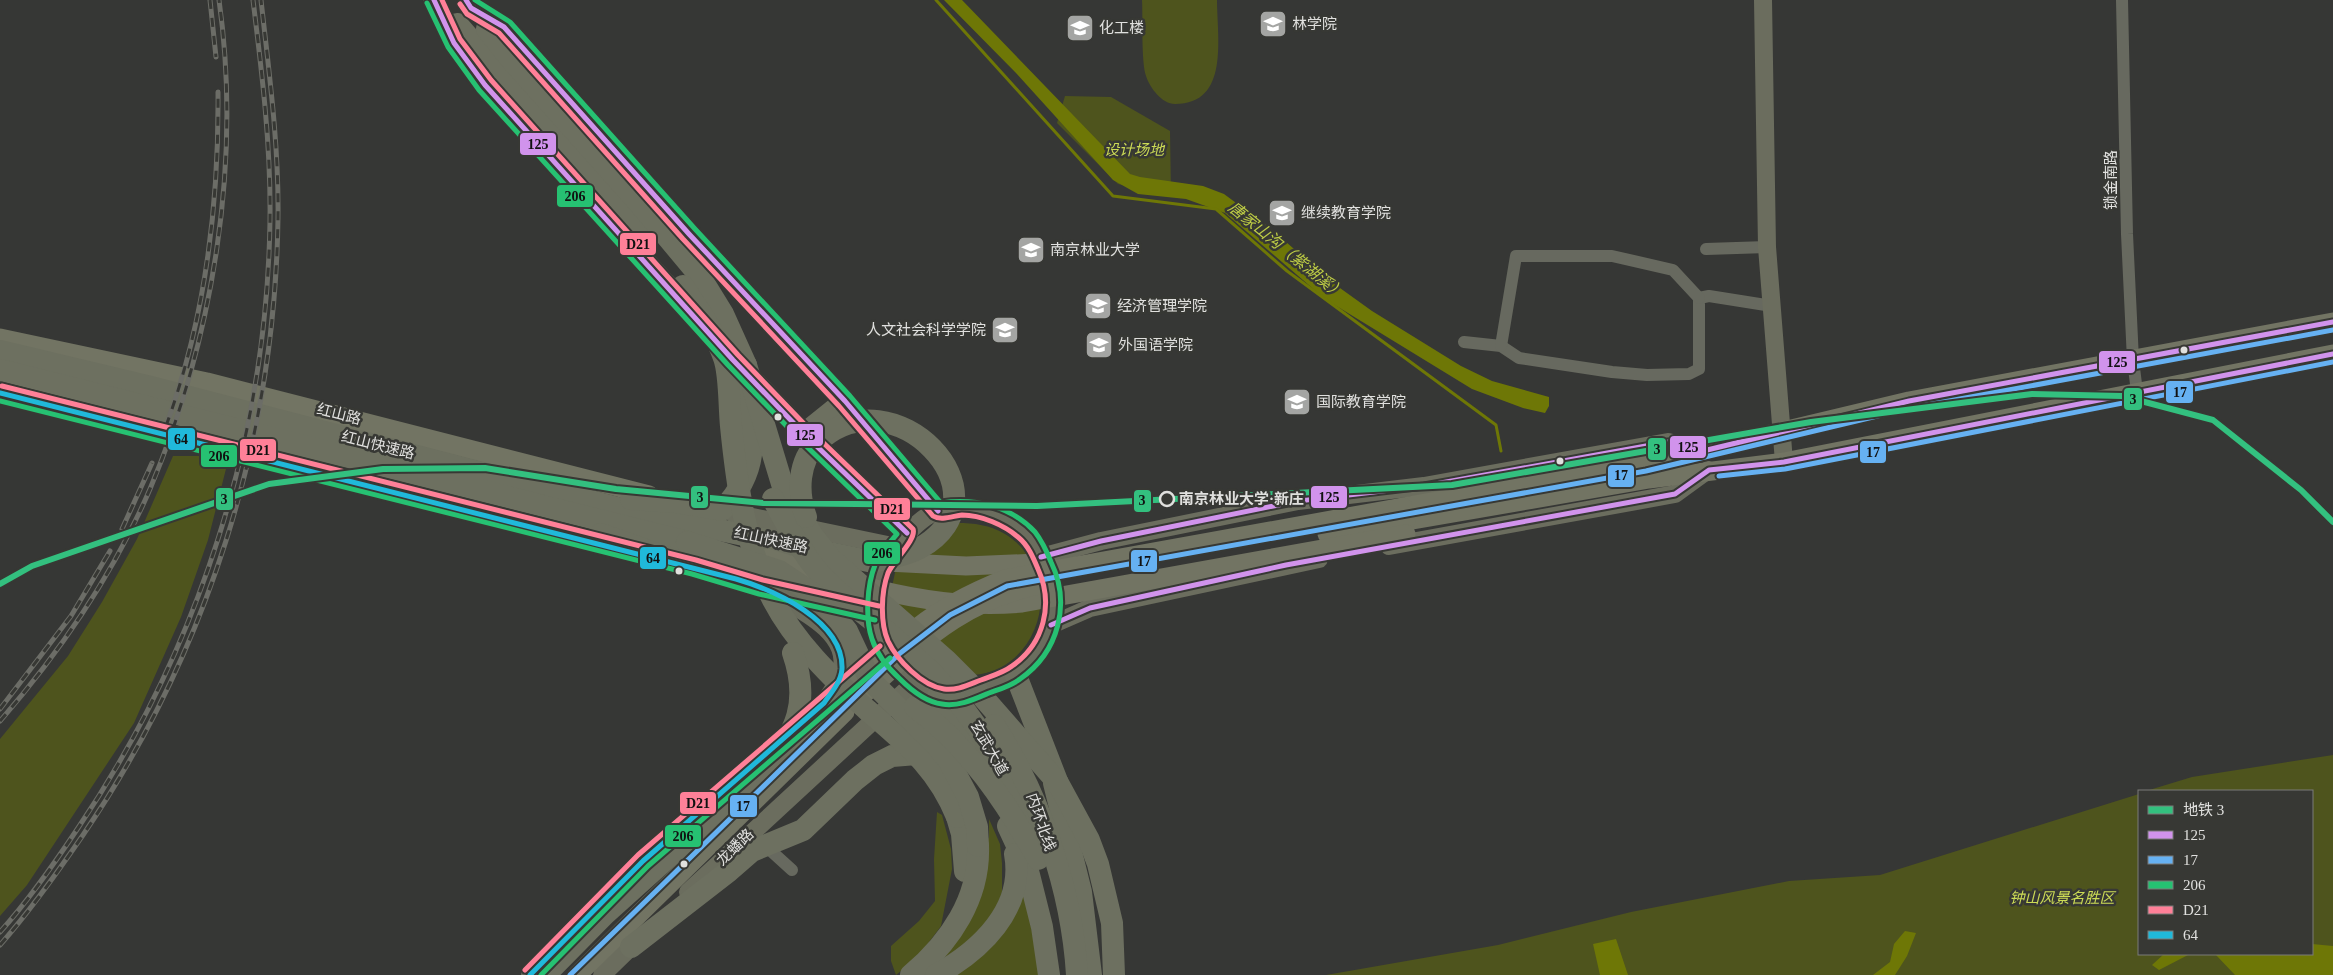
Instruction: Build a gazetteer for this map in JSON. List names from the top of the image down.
{
  "streets": {
    "highway": ["红山快速路", "玄武大道", "内环北线"],
    "main road": ["红山路", "龙蟠路"],
    "street": ["锁金南路"]
  },
  "crossings": [
    ["锁金南路", "龙蟠路"],
    ["玄武大道", "内环北线"]
  ],
  "water": ["唐家山沟（紫湖溪）"],
  "parks": ["设计场地", "钟山风景名胜区"],
  "places": {
    "school or university": [
      "林学院",
      "化工楼",
      "继续教育学院",
      "南京林业大学",
      "经济管理学院",
      "人文社会科学学院",
      "外国语学院",
      "国际教育学院"
    ],
    "other": ["南京林业大学·新庄"]
  },
  "lines": [
    "transit line 125",
    "transit line 206",
    "transit line D21",
    "transit line 17",
    "transit line 64",
    "metro line 3"
  ],
  "legend": [
    "地铁 3",
    "125",
    "17",
    "206",
    "D21",
    "64"
  ]
}
